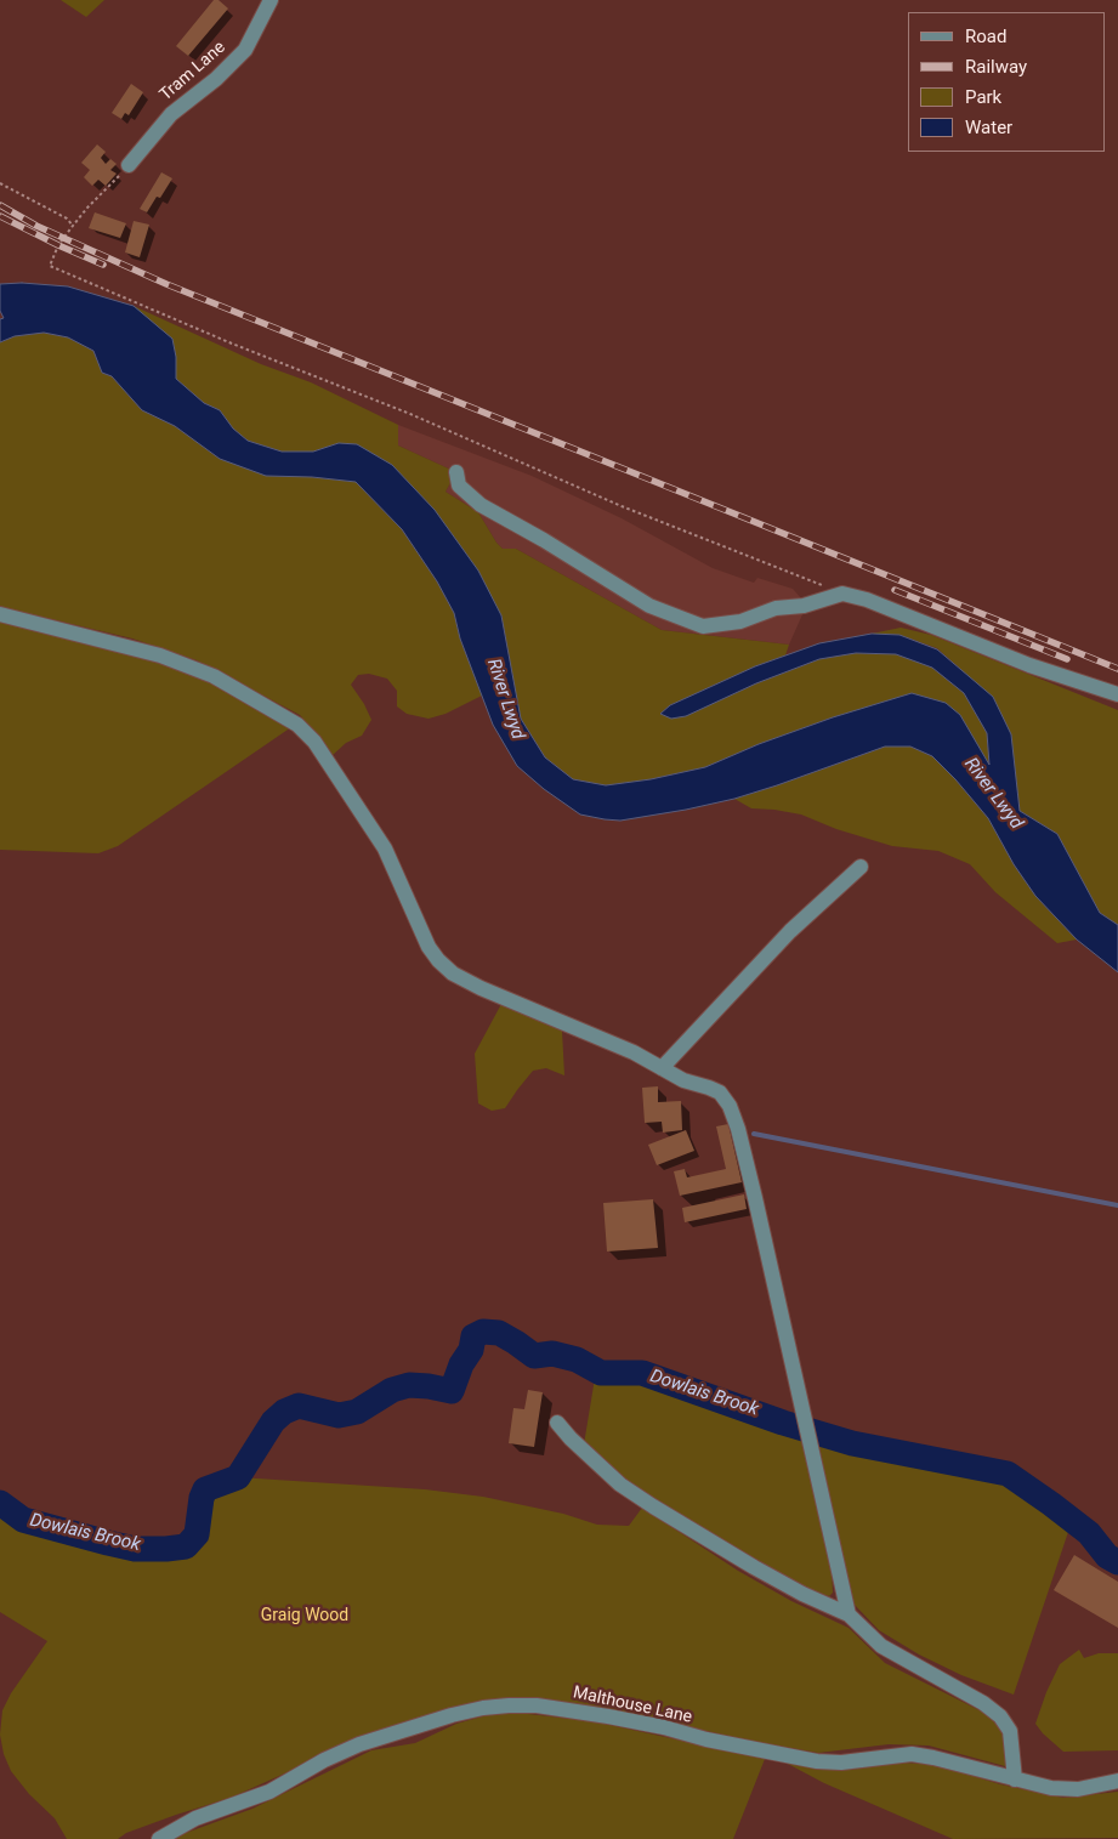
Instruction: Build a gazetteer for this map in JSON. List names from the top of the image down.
{
  "streets": {
    "street": ["Tram Lane", "Malthouse Lane"]
  },
  "water": ["River Lwyd", "Dowlais Brook"],
  "parks": ["Graig Wood"],
  "legend": [
    "Road",
    "Railway",
    "Park",
    "Water"
  ]
}
